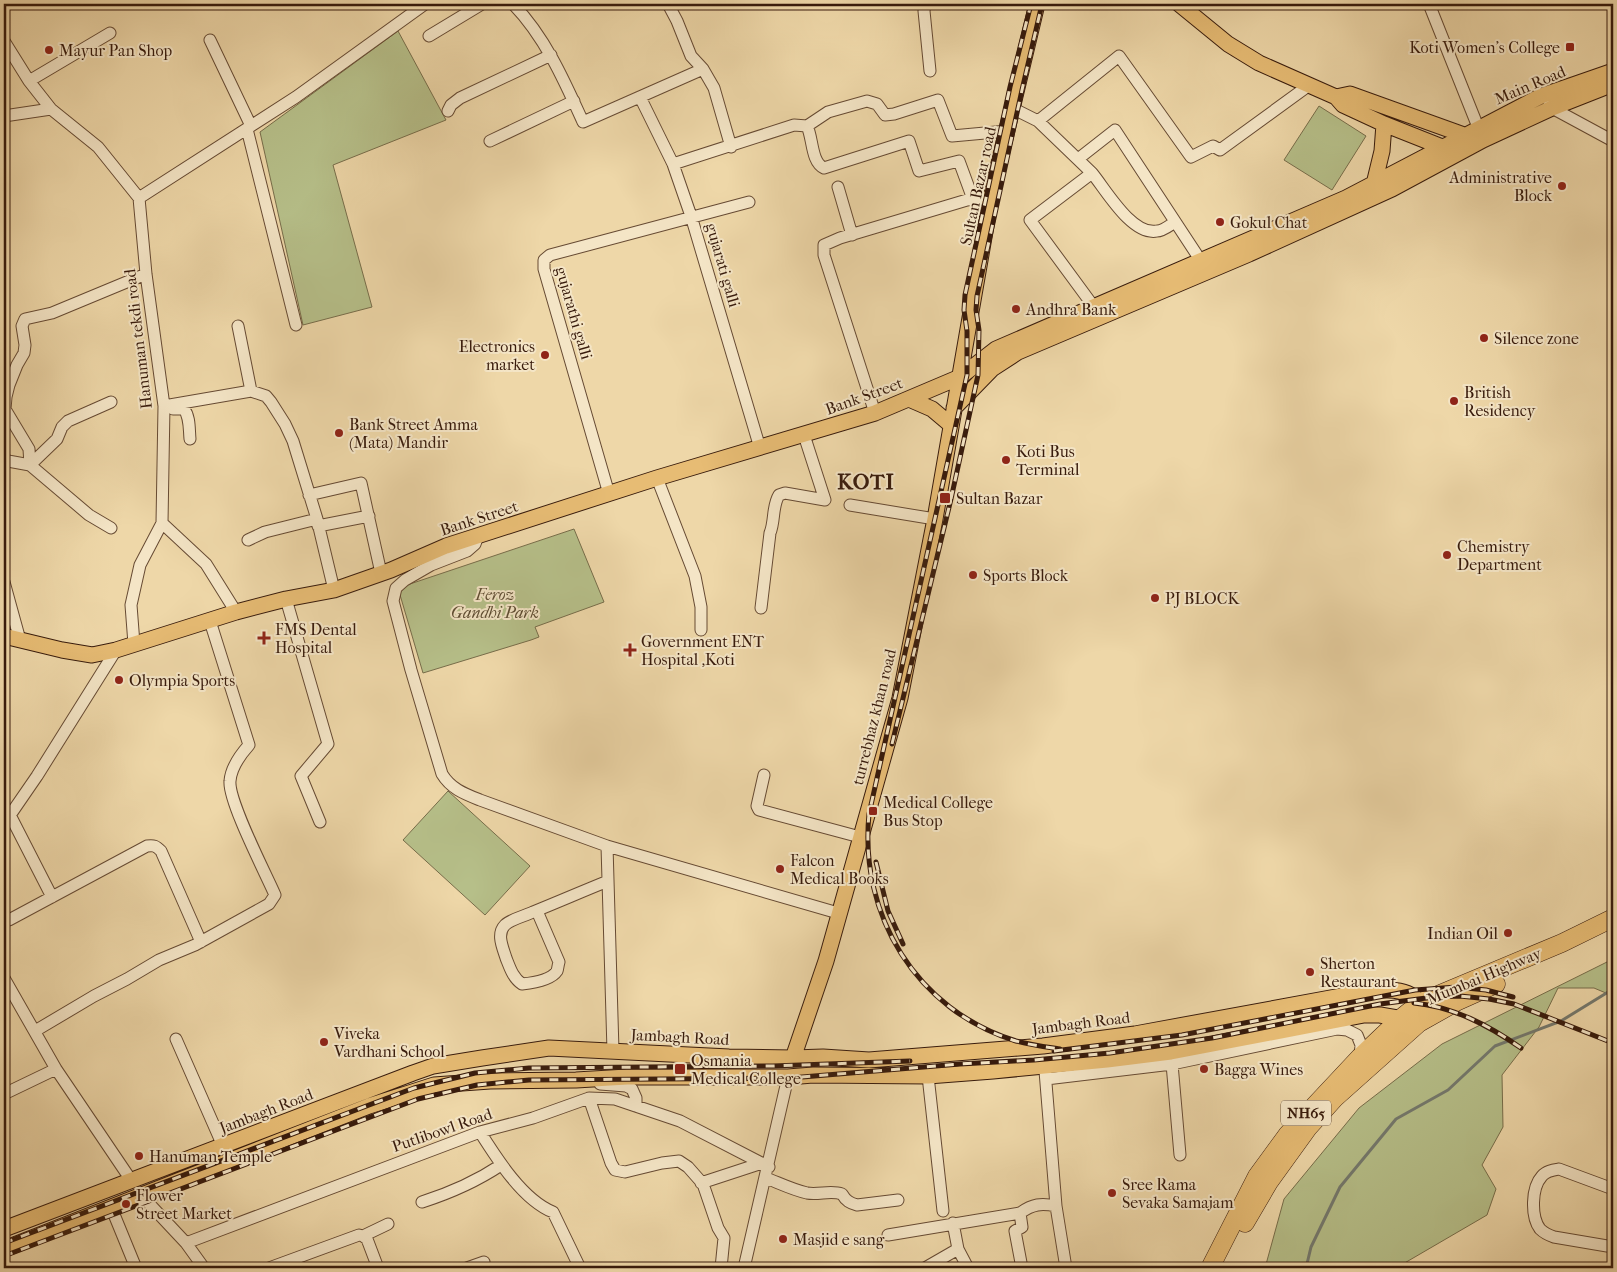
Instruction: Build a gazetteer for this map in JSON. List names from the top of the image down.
{
  "streets": {
    "highway": ["Mumbai Highway", "NH65"],
    "main road": [
      "Main Road",
      "Sultan Bazar road",
      "Bank Street",
      "turrebhaz khan road",
      "Jambagh Road"
    ],
    "street": [
      "gujarati galli",
      "gujarathi galli",
      "Hanuman tekdi road",
      "Putlibowl Road"
    ]
  },
  "crossings": [
    ["Sultan Bazar road", "Bank Street"],
    ["Sultan Bazar road", "turrebhaz khan road"],
    ["gujarati galli", "gujarathi galli"],
    ["gujarati galli", "Bank Street"],
    ["gujarathi galli", "Bank Street"],
    ["Hanuman tekdi road", "Bank Street"],
    ["Bank Street", "turrebhaz khan road"],
    ["turrebhaz khan road", "Jambagh Road"],
    ["Mumbai Highway", "Jambagh Road"]
  ],
  "districts": ["KOTI"],
  "parks": ["Feroz Gandhi Park"],
  "places": {
    "transit": [
      "Koti Women's College",
      "Sultan Bazar",
      "Medical College Bus Stop",
      "Osmania Medical College"
    ],
    "other": [
      "Mayur Pan Shop",
      "Administrative Block",
      "Gokul Chat",
      "Andhra Bank",
      "Silence zone",
      "Electronics market",
      "British Residency",
      "Bank Street Amma (Mata) Mandir",
      "Koti Bus Terminal",
      "Chemistry Department",
      "Sports Block",
      "PJ BLOCK",
      "Olympia Sports",
      "Falcon Medical Books",
      "Indian Oil",
      "Sherton Restaurant",
      "Viveka Vardhani School",
      "Bagga Wines",
      "Hanuman Temple",
      "Sree Rama Sevaka Samajam",
      "Flower Street Market",
      "Masjid e sang"
    ],
    "health": ["FMS Dental Hospital", "Government ENT Hospital ,Koti"]
  }
}
